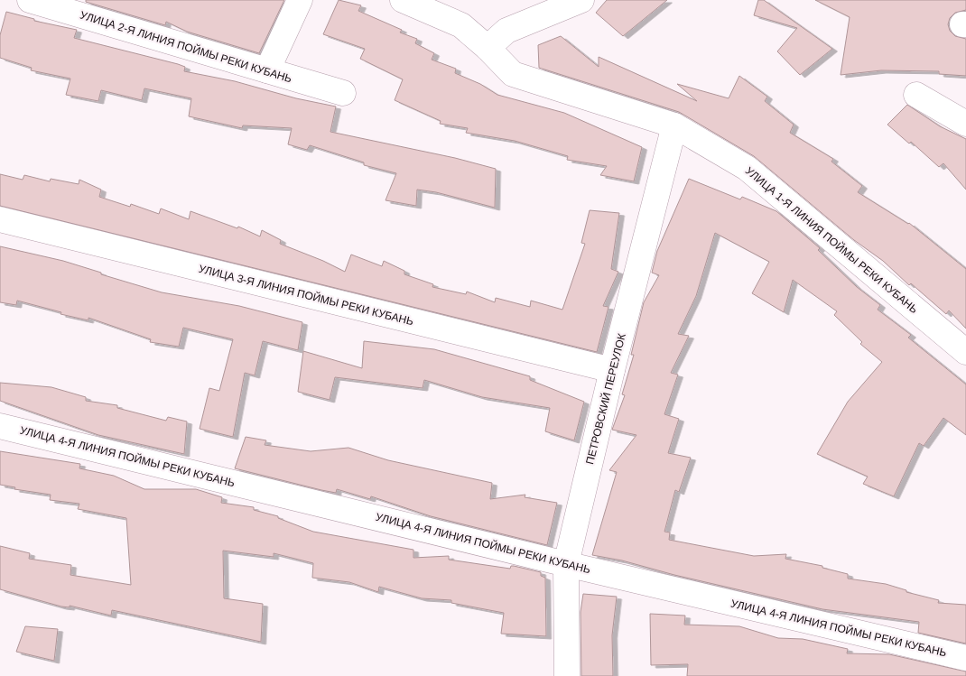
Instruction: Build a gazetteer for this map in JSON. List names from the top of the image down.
{
  "streets": {
    "street": [
      "УЛИЦА 2-Я ЛИНИЯ ПОЙМЫ РЕКИ КУБАНЬ",
      "УЛИЦА 1-Я ЛИНИЯ ПОЙМЫ РЕКИ КУБАНЬ",
      "УЛИЦА 3-Я ЛИНИЯ ПОЙМЫ РЕКИ КУБАНЬ",
      "ПЕТРОВСКИЙ ПЕРЕУЛОК",
      "УЛИЦА 4-Я ЛИНИЯ ПОЙМЫ РЕКИ КУБАНЬ"
    ]
  },
  "crossings": [
    ["УЛИЦА 1-Я ЛИНИЯ ПОЙМЫ РЕКИ КУБАНЬ", "ПЕТРОВСКИЙ ПЕРЕУЛОК"],
    ["УЛИЦА 3-Я ЛИНИЯ ПОЙМЫ РЕКИ КУБАНЬ", "ПЕТРОВСКИЙ ПЕРЕУЛОК"],
    ["ПЕТРОВСКИЙ ПЕРЕУЛОК", "УЛИЦА 4-Я ЛИНИЯ ПОЙМЫ РЕКИ КУБАНЬ"]
  ]
}
